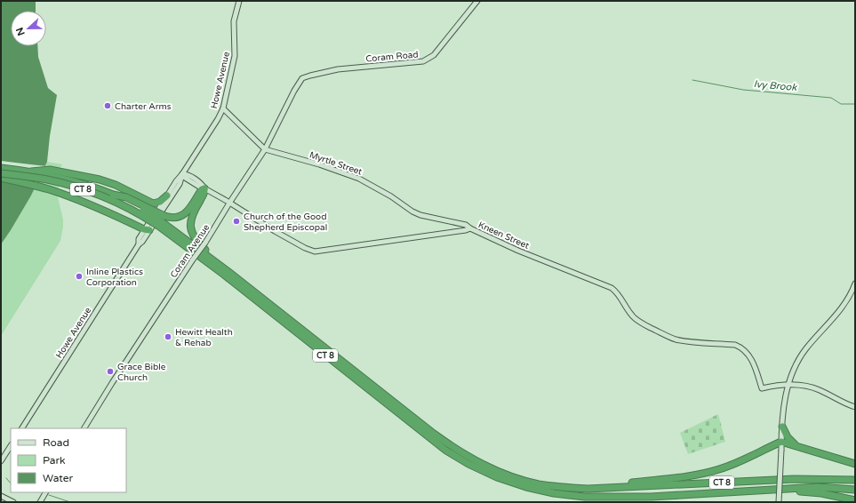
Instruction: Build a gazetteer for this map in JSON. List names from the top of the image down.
{
  "streets": {
    "highway": ["CT 8"],
    "street": [
      "Coram Road",
      "Howe Avenue",
      "Myrtle Street",
      "Kneen Street",
      "Coram Avenue"
    ]
  },
  "crossings": [
    ["Coram Road", "Coram Avenue"],
    ["Howe Avenue", "Myrtle Street"],
    ["Howe Avenue", "Kneen Street"],
    ["Myrtle Street", "Kneen Street"],
    ["Myrtle Street", "Coram Avenue"],
    ["Kneen Street", "Coram Avenue"]
  ],
  "water": ["Ivy Brook"],
  "places": [
    "Charter Arms",
    "Church of the Good Shepherd Episcopal",
    "Inline Plastics Corporation",
    "Hewitt Health & Rehab",
    "Grace Bible Church"
  ],
  "legend": ["Road", "Park", "Water"],
  "north": "left"
}
